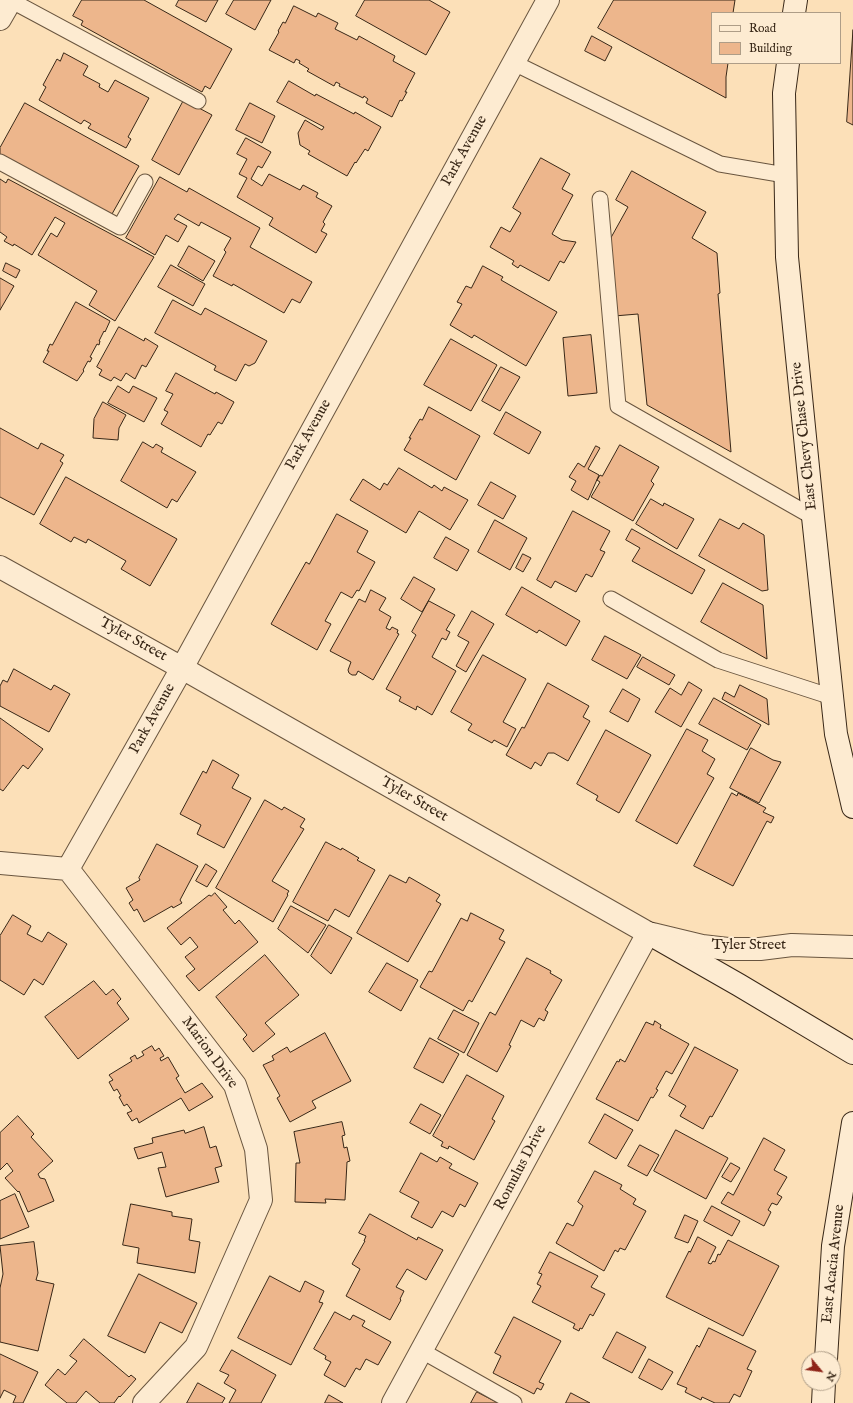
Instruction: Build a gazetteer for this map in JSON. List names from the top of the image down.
{
  "streets": {
    "street": [
      "Park Avenue",
      "East Chevy Chase Drive",
      "Tyler Street",
      "Marion Drive",
      "Romulus Drive",
      "East Acacia Avenue"
    ]
  },
  "crossings": [
    ["Park Avenue", "Tyler Street"],
    ["Park Avenue", "Marion Drive"],
    ["Tyler Street", "Romulus Drive"]
  ],
  "legend": ["Road", "Building"],
  "north": "bottom right"
}
